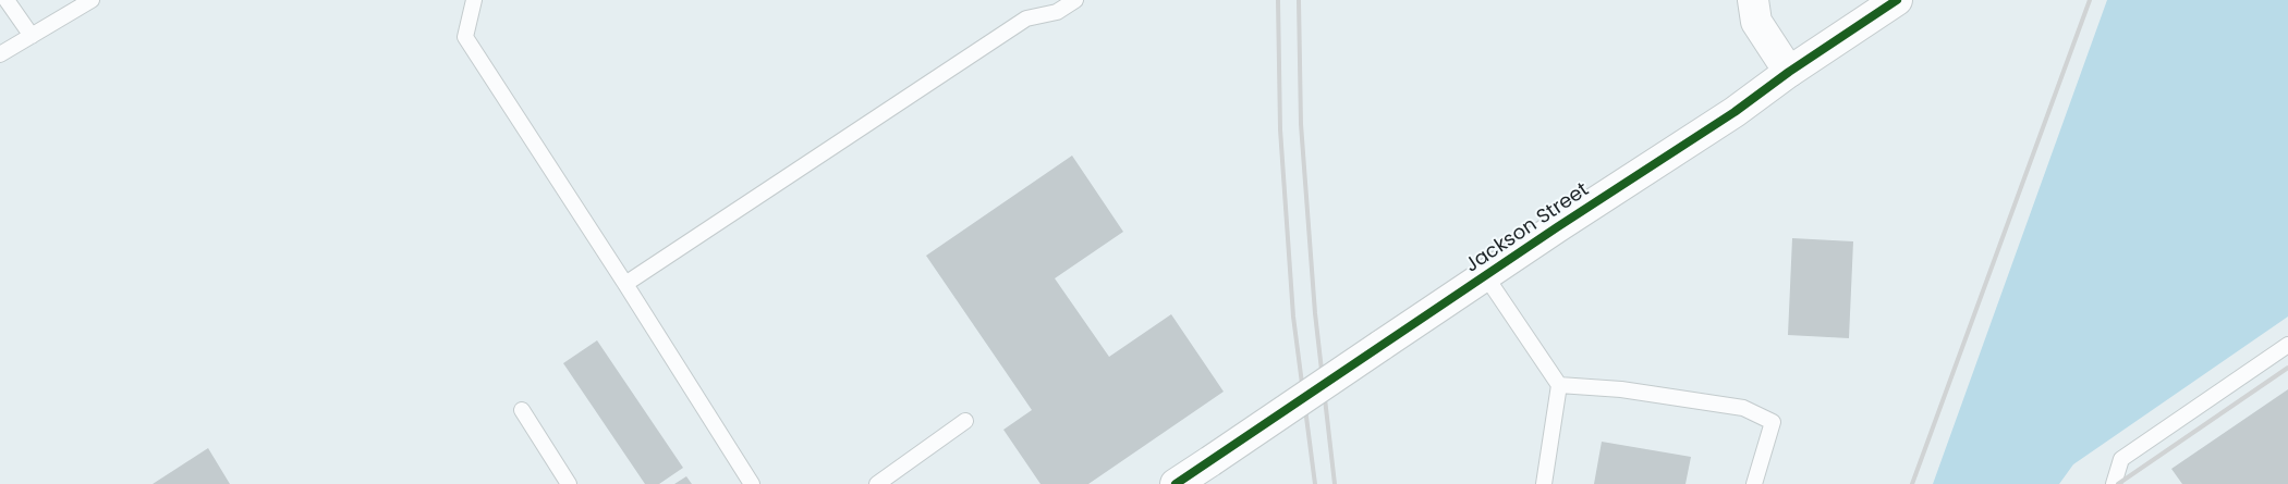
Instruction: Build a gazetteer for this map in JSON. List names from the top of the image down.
{
  "streets": {
    "street": ["Jackson Street"]
  }
}
